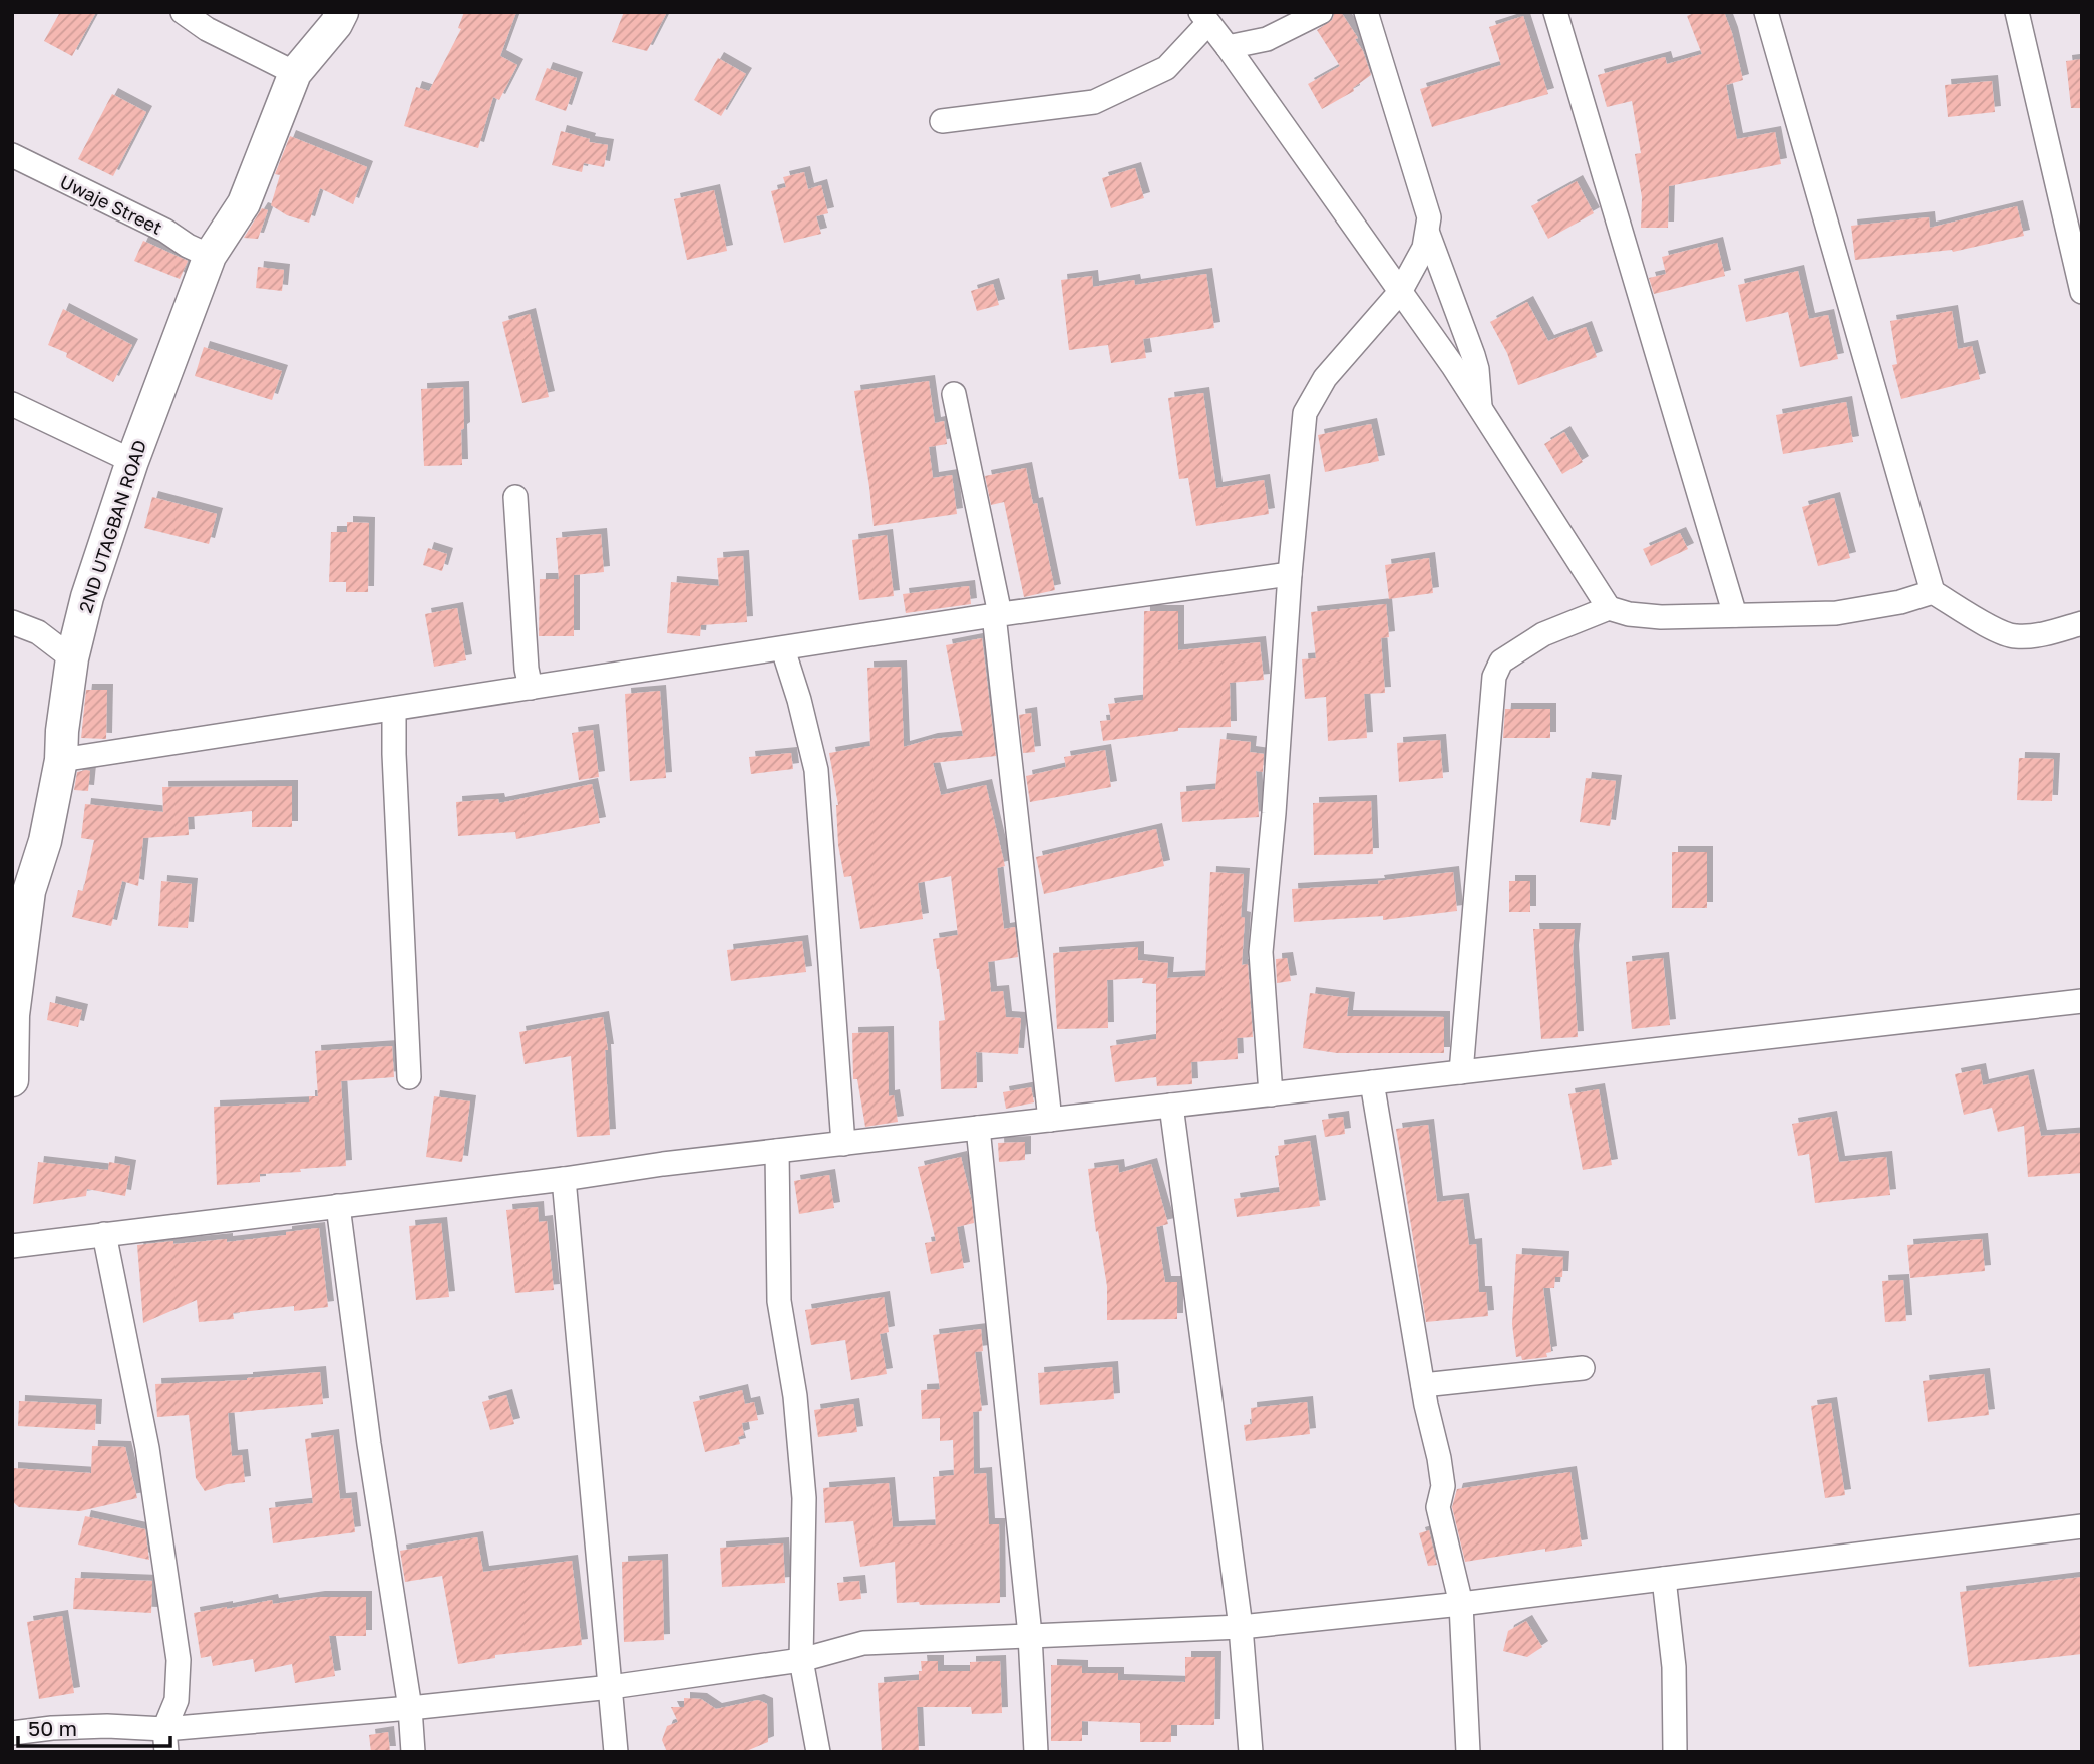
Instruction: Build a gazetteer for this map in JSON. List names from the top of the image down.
{
  "streets": {
    "street": ["Uwaje Street", "2ND UTAGBAN ROAD"]
  },
  "crossings": [
    ["Uwaje Street", "2ND UTAGBAN ROAD"]
  ],
  "scale_bar": "50 m"
}
